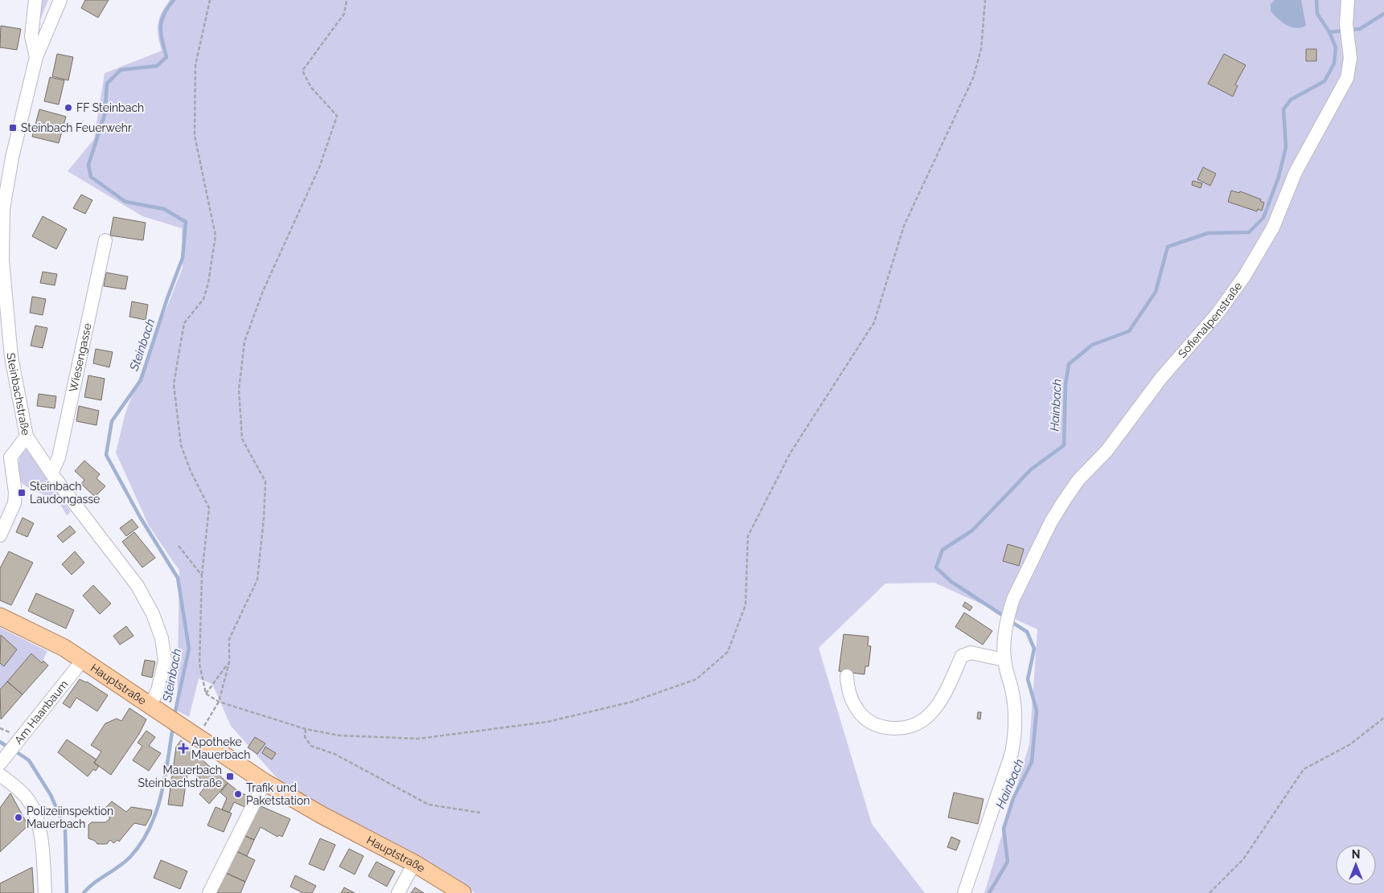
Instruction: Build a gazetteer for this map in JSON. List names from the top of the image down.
{
  "streets": {
    "main road": ["Hauptstraße"],
    "street": [
      "Sofienalpenstraße",
      "Wiesengasse",
      "Steinbachstraße",
      "Am Haanbaum"
    ]
  },
  "crossings": [
    ["Wiesengasse", "Steinbachstraße"],
    ["Steinbachstraße", "Hauptstraße"],
    ["Hauptstraße", "Am Haanbaum"]
  ],
  "water": ["Steinbach", "Hainbach"],
  "places": {
    "other": ["FF Steinbach", "Trafik und Paketstation", "Polizeiinspektion Mauerbach"],
    "transit": ["Steinbach Feuerwehr", "Steinbach Laudongasse", "Mauerbach Steinbachstraße"],
    "health": ["Apotheke Mauerbach"]
  },
  "north": "top"
}
